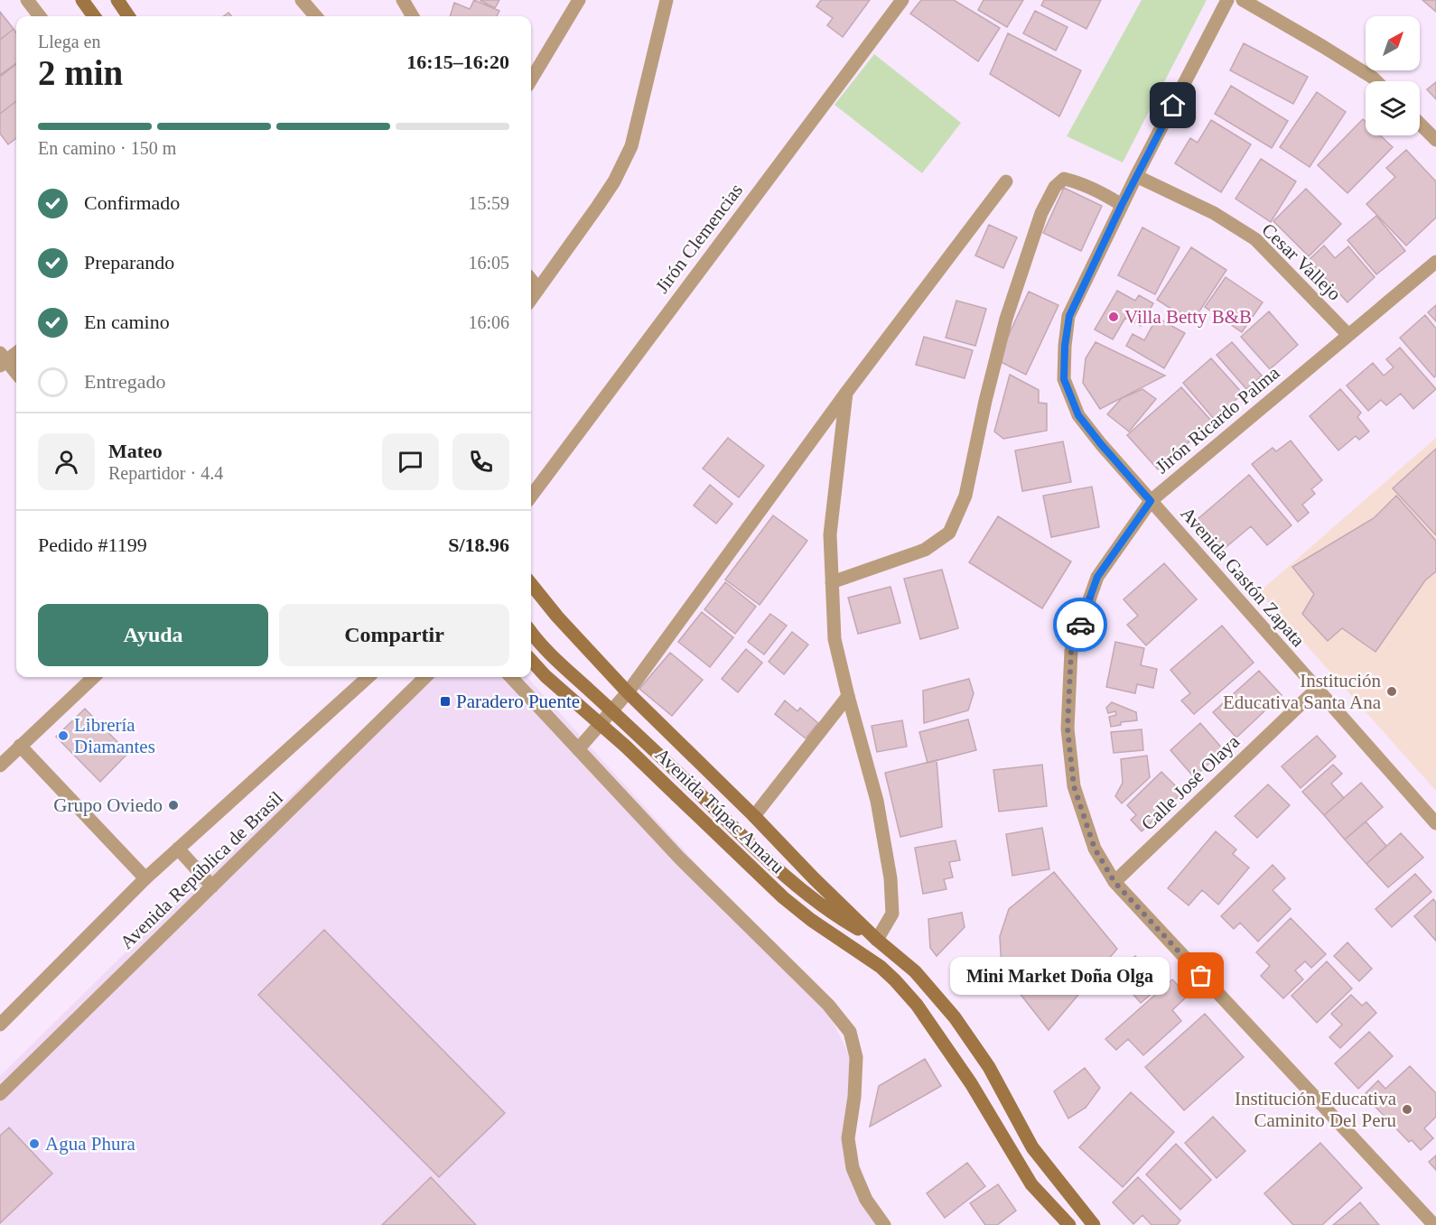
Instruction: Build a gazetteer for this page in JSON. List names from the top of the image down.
{
  "streets": {
    "main road": ["Avenida Túpac Amaru"],
    "street": [
      "Jirón Clemencias",
      "Cesar Vallejo",
      "Jirón Ricardo Palma",
      "Avenida Gastón Zapata",
      "Calle José Olaya",
      "Avenida República de Brasil"
    ]
  },
  "crossings": [
    ["Cesar Vallejo", "Jirón Ricardo Palma"],
    ["Cesar Vallejo", "Avenida Gastón Zapata"],
    ["Jirón Ricardo Palma", "Avenida Gastón Zapata"],
    ["Jirón Ricardo Palma", "Calle José Olaya"],
    ["Avenida Gastón Zapata", "Calle José Olaya"]
  ],
  "places": {
    "other": [
      "Villa Betty B&B",
      "Institución Educativa Santa Ana",
      "Librería Diamantes",
      "Grupo Oviedo",
      "Mini Market Doña Olga",
      "Institución Educativa Caminito Del Peru",
      "Agua Phura"
    ],
    "transit": ["Paradero Puente"]
  },
  "north": "top right",
  "page": {
    "heading": ["2 min", "Llega en", "16:15–16:20"],
    "panel": [
      "Mateo",
      "Repartidor · 4.4",
      "Pedido #1199",
      "S/18.96"
    ],
    "bar": "En camino · 150 m",
    "list": [
      ["Confirmado", "15:59"],
      ["Preparando", "16:05"],
      ["En camino", "16:06"],
      "Entregado"
    ],
    "buttons": ["Ayuda", "Compartir"],
    "bubble": "Mini Market Doña Olga"
  }
}
